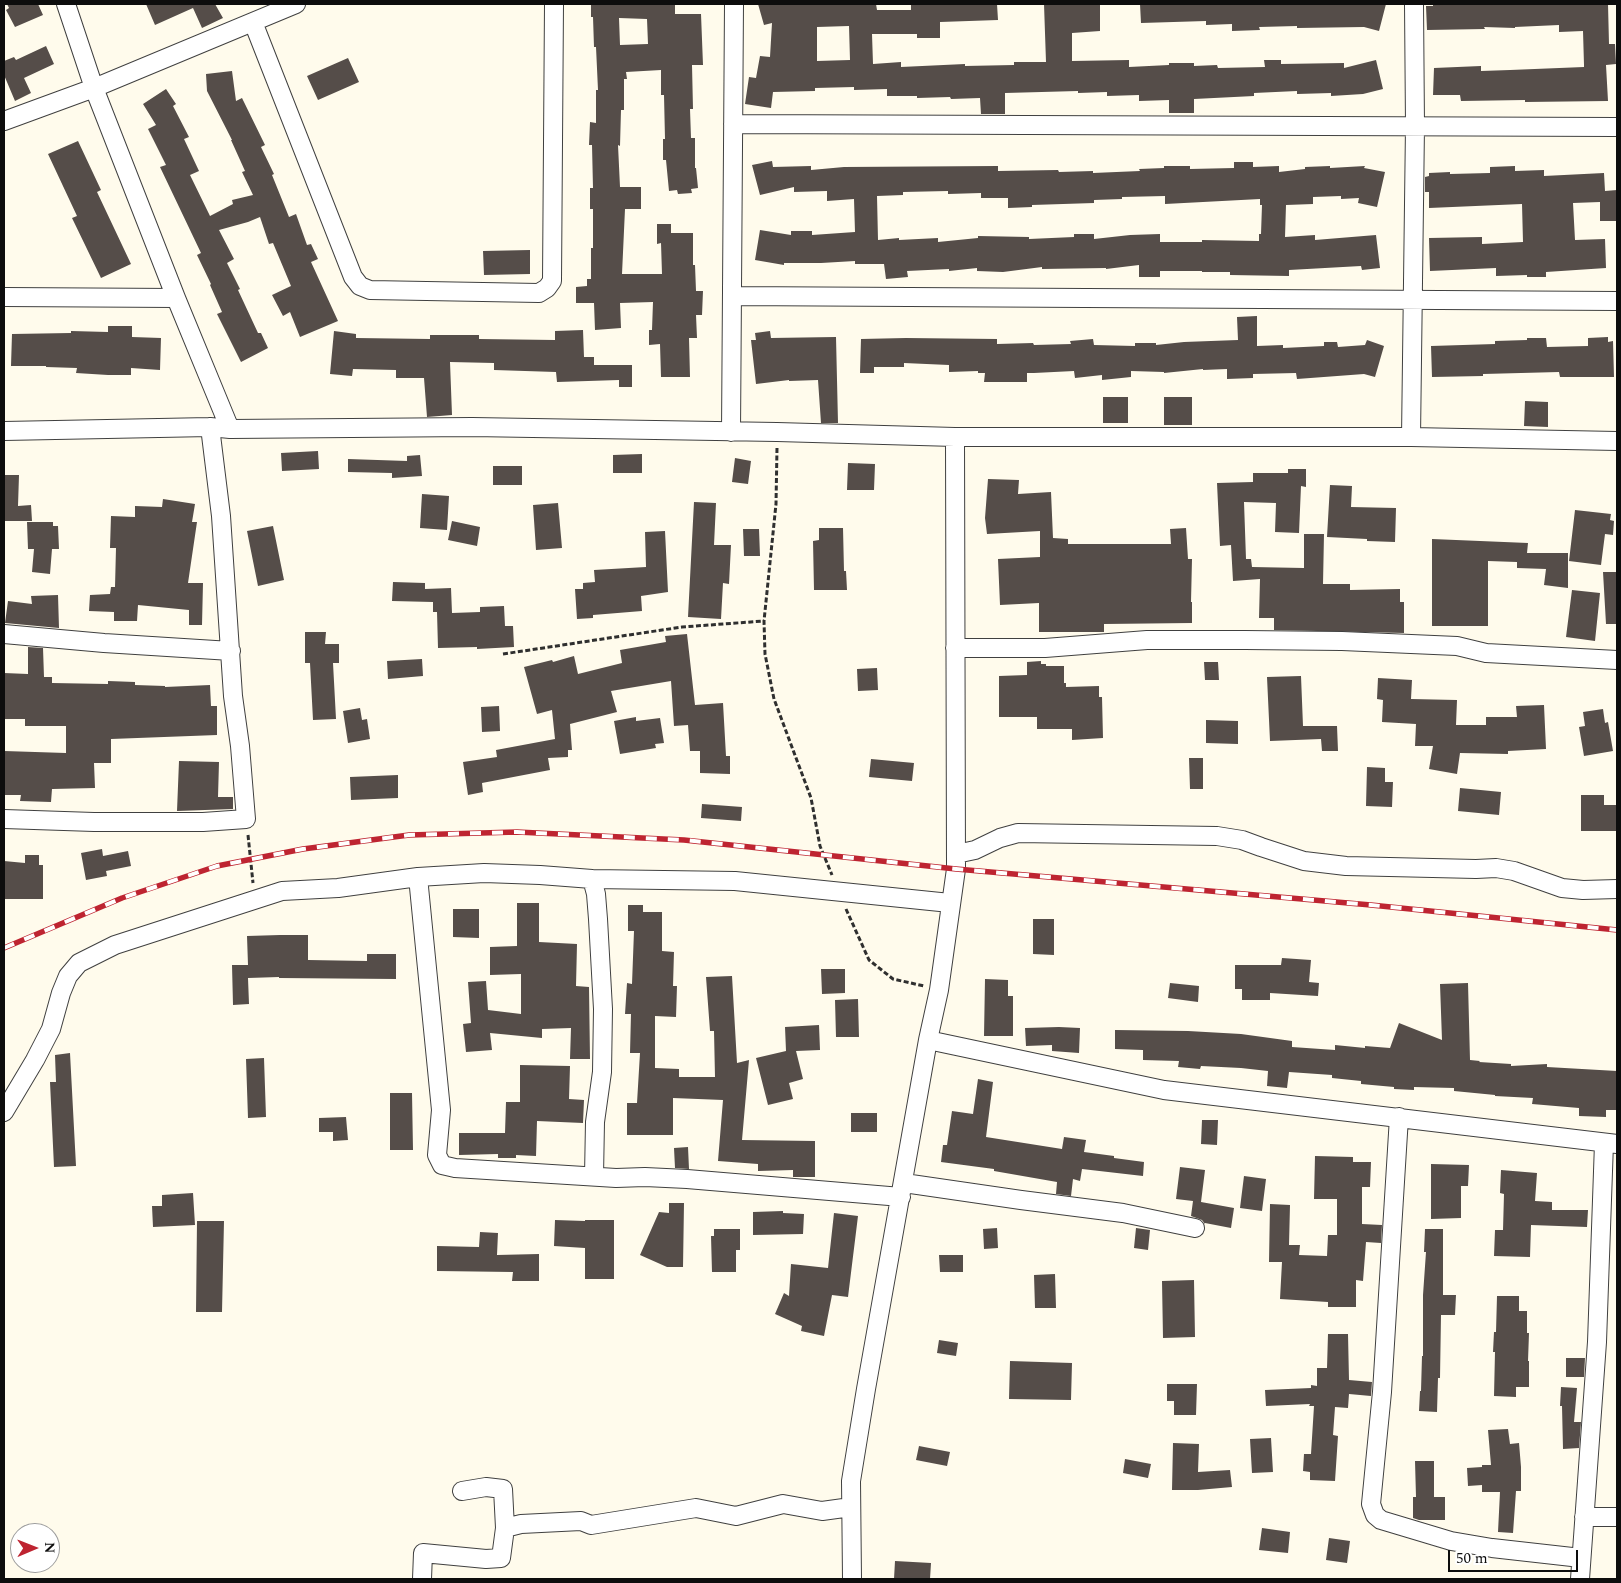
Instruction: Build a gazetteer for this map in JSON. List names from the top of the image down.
{
  "scale_bar": "50 m",
  "north": "right"
}
